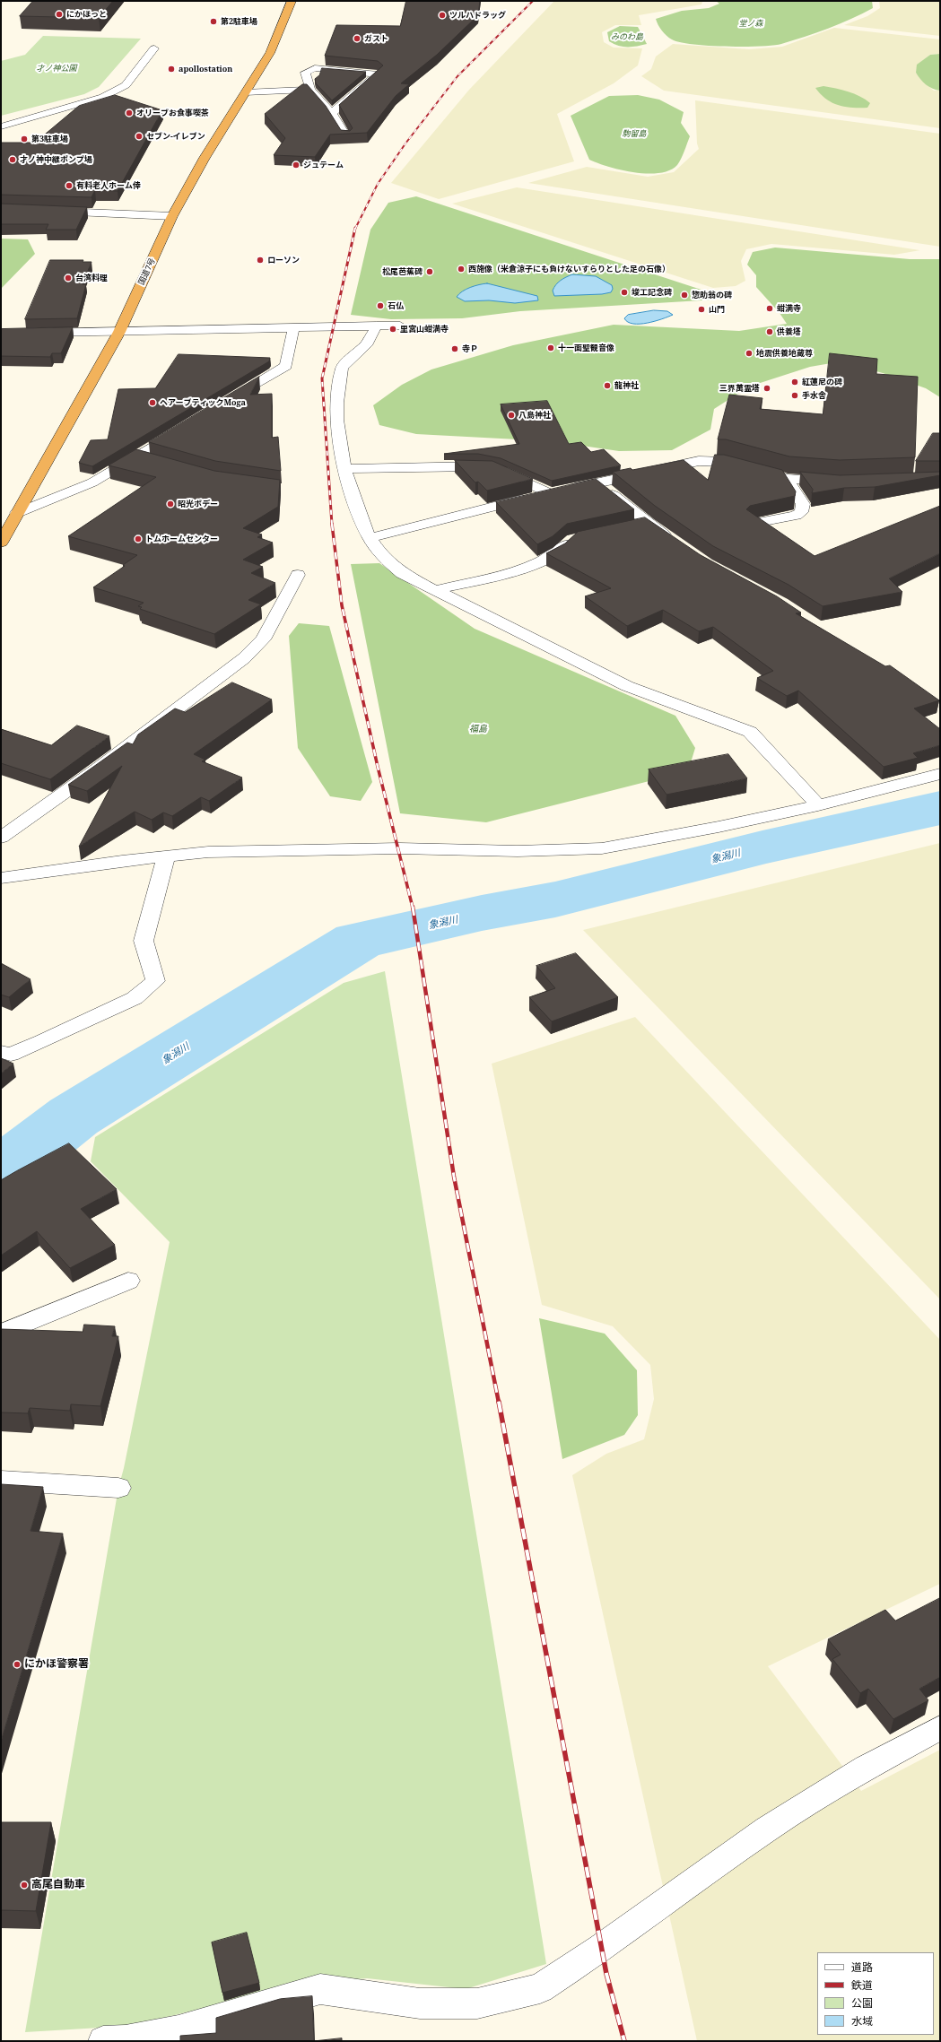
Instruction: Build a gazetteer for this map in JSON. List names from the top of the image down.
{
  "streets": {
    "highway": ["国道7号"]
  },
  "water": ["象潟川"],
  "parks": [
    "堂ノ森",
    "みのわ島",
    "才ノ神公園",
    "駒留島",
    "福島"
  ],
  "places": [
    "にかほっと",
    "ツルハドラッグ",
    "第2駐車場",
    "ガスト",
    "apollostation",
    "オリーブお食事喫茶",
    "セブン-イレブン",
    "第3駐車場",
    "才ノ神中継ポンプ場",
    "ジュテーム",
    "有料老人ホーム倖",
    "ローソン",
    "西施像（米倉涼子にも負けないすらりとした足の石像）",
    "松尾芭蕉碑",
    "台湾料理",
    "竣工記念碑",
    "惣助翁の碑",
    "石仏",
    "蚶満寺",
    "山門",
    "里宮山蚶満寺",
    "供養塔",
    "十一面聖観音像",
    "寺Ｐ",
    "地震供養地蔵尊",
    "紅蓮尼の碑",
    "龍神社",
    "三界萬霊塔",
    "手水舎",
    "ヘアーブティックMoga",
    "八島神社",
    "昭光ボデー",
    "トムホームセンター",
    "にかほ警察署",
    "高尾自動車"
  ],
  "legend": [
    "道路",
    "鉄道",
    "公園",
    "水域"
  ]
}
